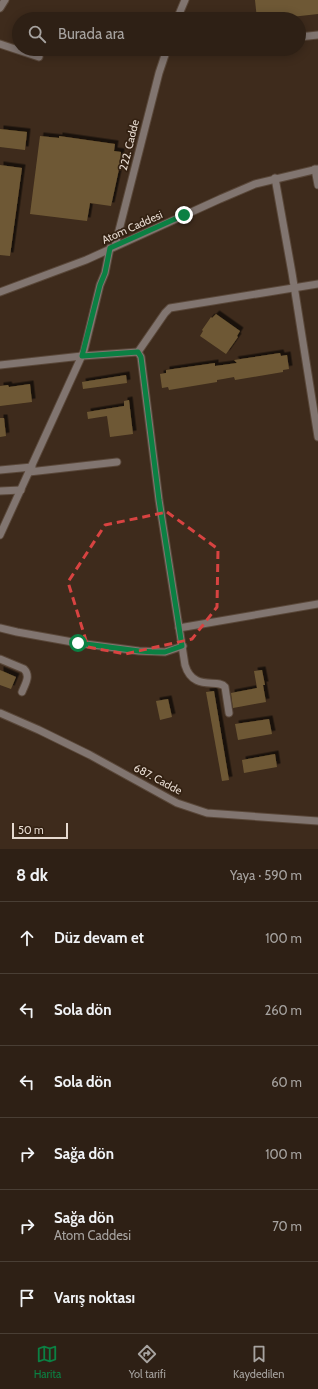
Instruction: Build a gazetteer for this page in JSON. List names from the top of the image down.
{
  "streets": {
    "street": ["222. Cadde", "Atom Caddesi", "687. Cadde"]
  },
  "crossings": [
    ["222. Cadde", "Atom Caddesi"]
  ],
  "scale_bar": "50 m",
  "page": {
    "search": "Burada ara",
    "scale": "50 m",
    "heading": ["8 dk", "Yaya · 590 m"],
    "list": [
      ["Düz devam et", "100 m"],
      ["Sola dön", "260 m"],
      ["Sola dön", "60 m"],
      ["Sağa dön", "100 m"],
      ["Sağa dön", "Atom Caddesi", "70 m"],
      "Varış noktası"
    ],
    "nav": ["Harita", "Yol tarifi", "Kaydedilen"]
  }
}
